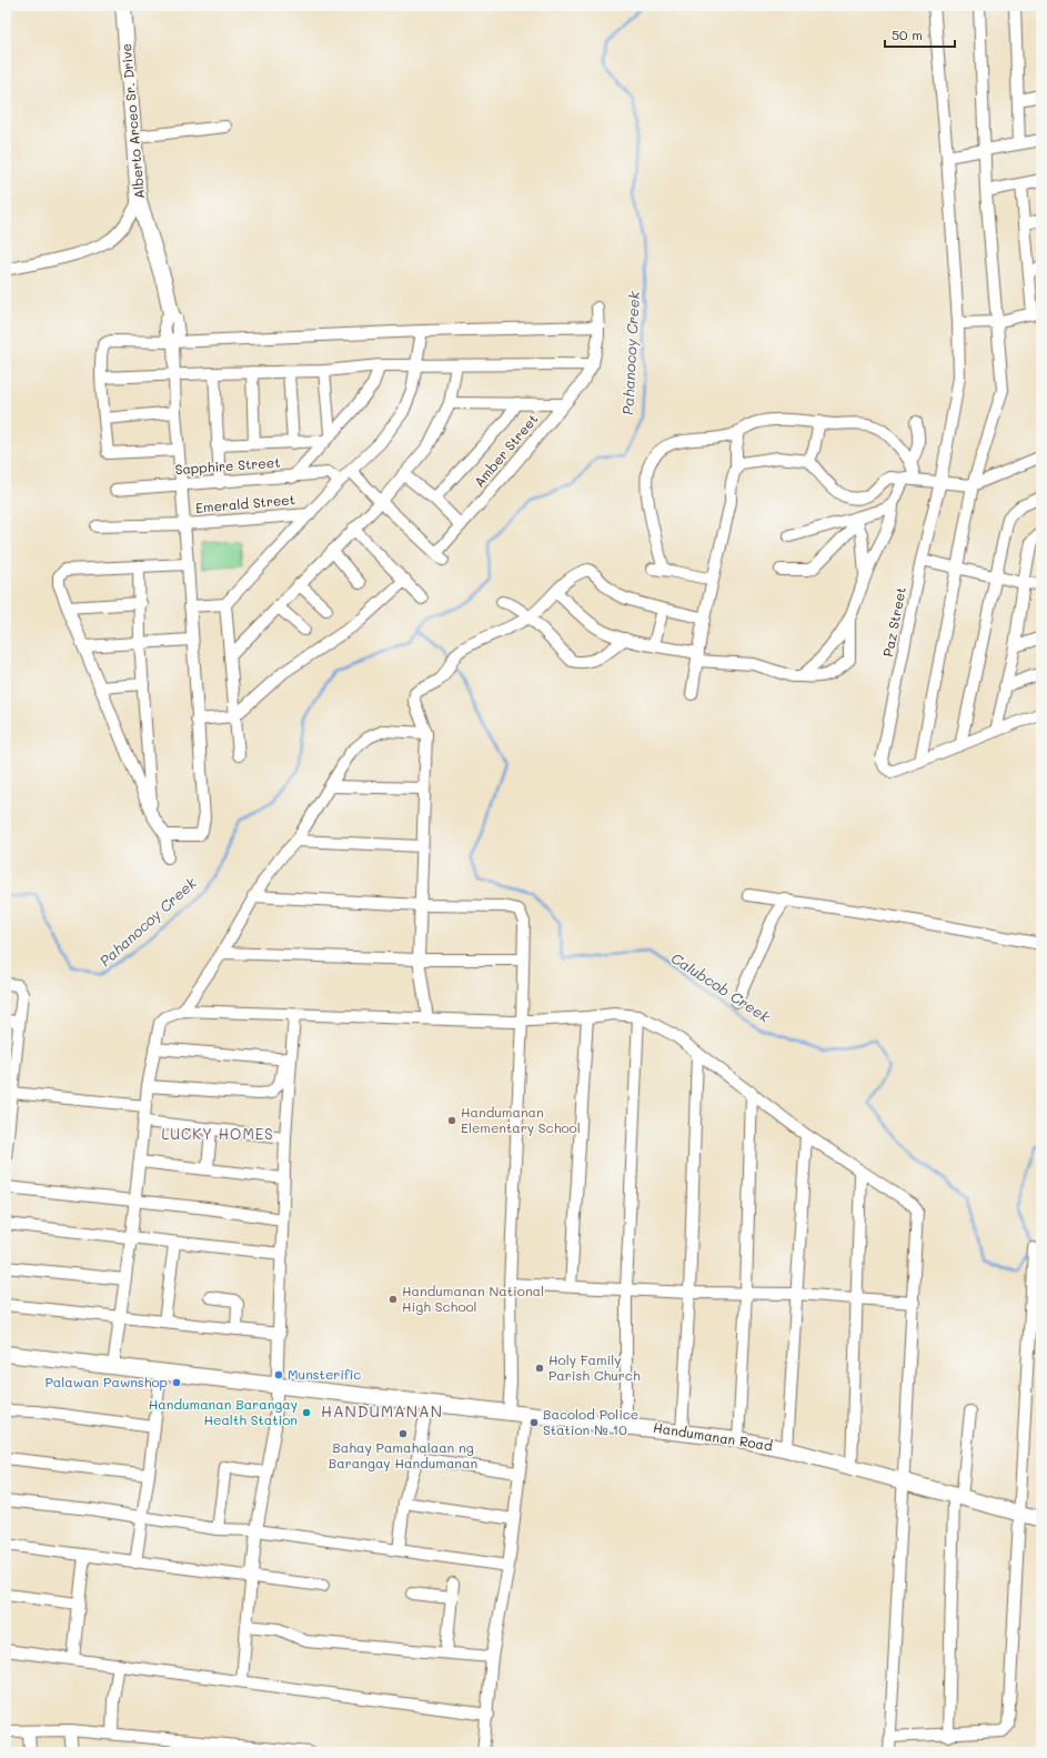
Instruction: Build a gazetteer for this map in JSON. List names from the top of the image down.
{
  "streets": {
    "street": [
      "Alberto Arceo Sr. Drive",
      "Amber Street",
      "Sapphire Street",
      "Emerald Street",
      "Paz Street",
      "Handumanan Road"
    ]
  },
  "districts": ["LUCKY HOMES", "HANDUMANAN"],
  "water": ["Pahanocoy Creek", "Calubcob Creek"],
  "places": [
    "Handumanan Elementary School",
    "Handumanan National High School",
    "Holy Family Parish Church",
    "Munsterific",
    "Palawan Pawnshop",
    "Handumanan Barangay Health Station",
    "Bacolod Police Station № 10",
    "Bahay Pamahalaan ng Barangay Handumanan"
  ],
  "scale_bar": "50 m"
}
